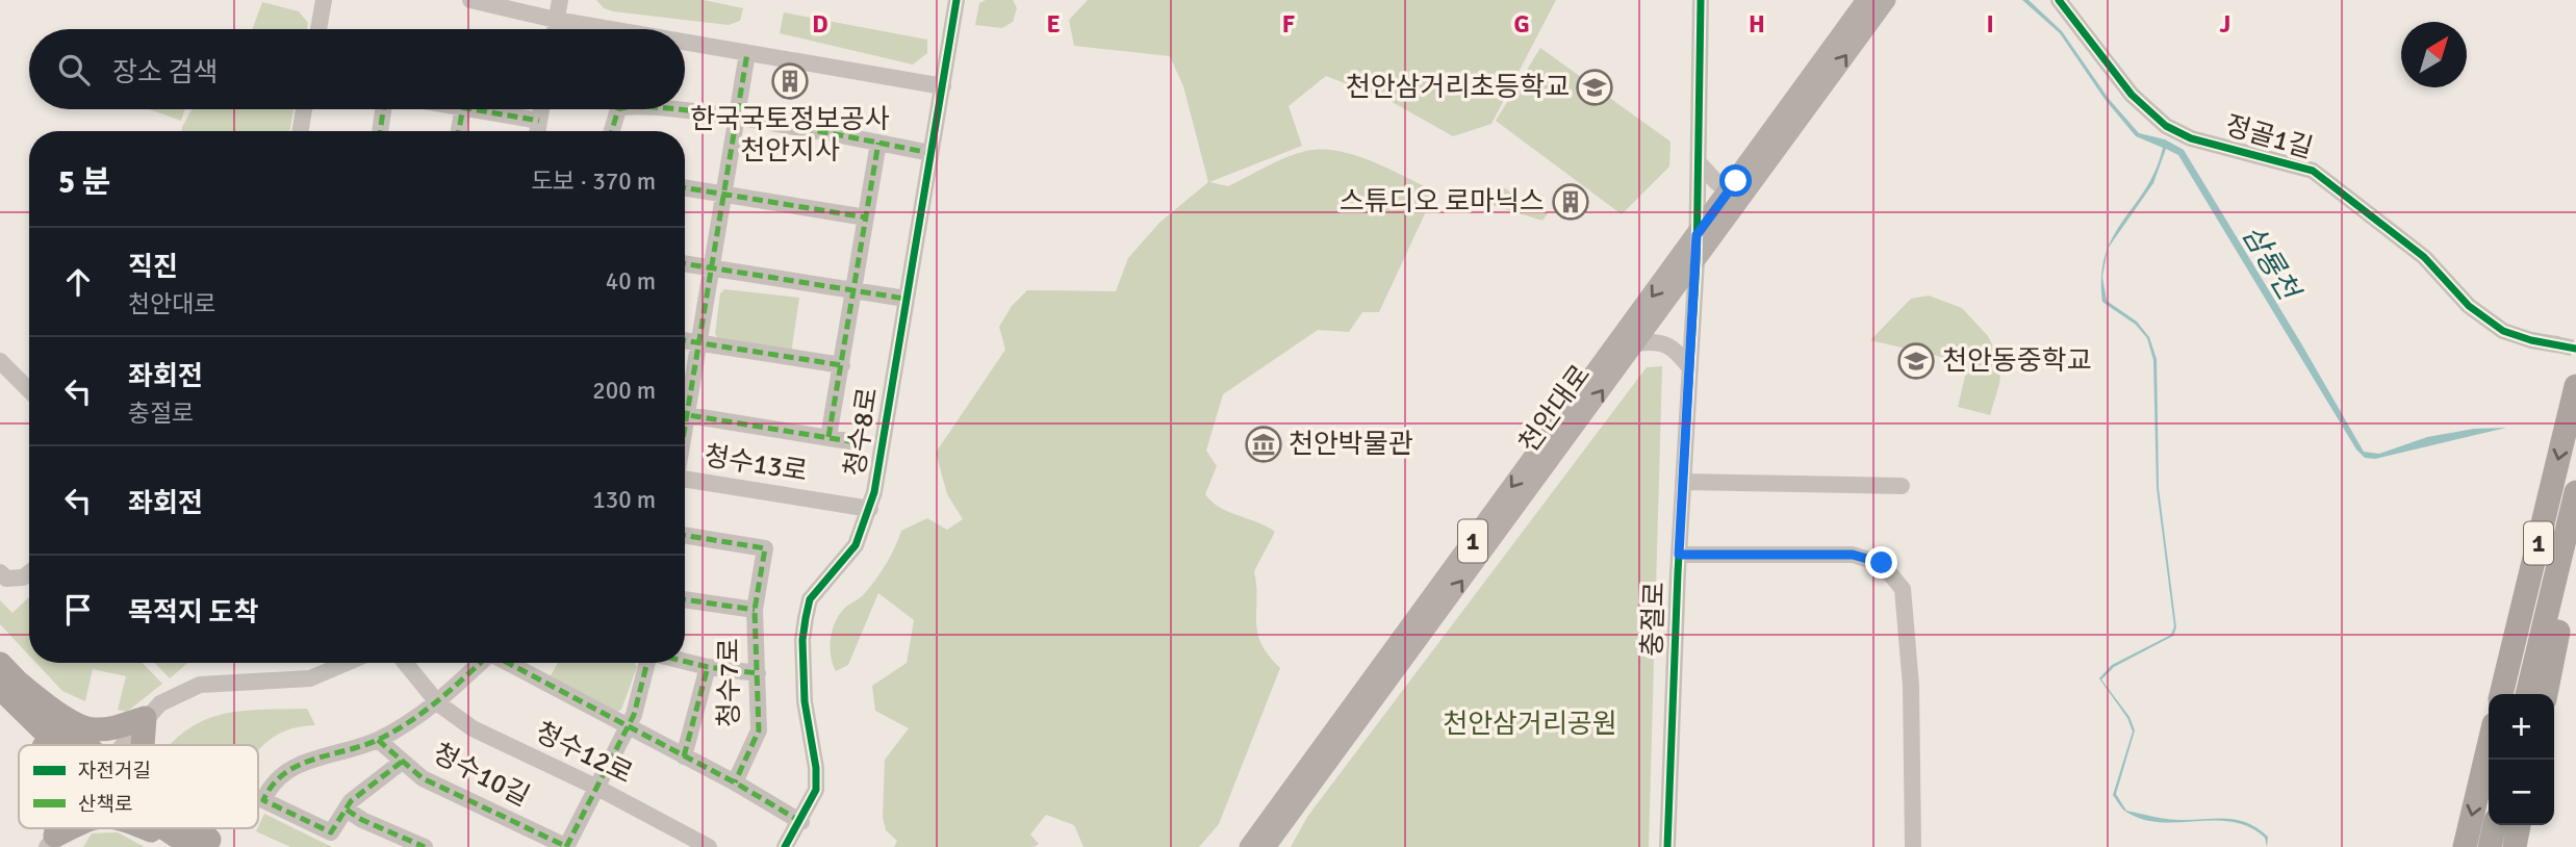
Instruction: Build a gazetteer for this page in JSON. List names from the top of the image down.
{
  "streets": {
    "highway": ["1"],
    "main road": ["천안대로"],
    "street": [
      "정골1길",
      "청수8로",
      "청수13로",
      "충절로",
      "청수7로",
      "청수12로",
      "청수10길"
    ]
  },
  "crossings": [
    ["천안대로", "충절로"],
    ["청수8로", "청수13로"],
    ["청수7로", "청수12로"],
    ["청수7로", "청수10길"],
    ["청수12로", "청수10길"]
  ],
  "water": ["삼룡천"],
  "parks": ["천안삼거리공원"],
  "places": {
    "building": ["한국국토정보공사 천안지사", "스튜디오 로마닉스"],
    "school or university": ["천안삼거리초등학교", "천안동중학교"],
    "museum": ["천안박물관"]
  },
  "legend": ["자전거길", "산책로"],
  "north": "top right",
  "page": {
    "search": "장소 검색",
    "heading": ["5 분", "도보 · 370 m"],
    "list": [
      ["직진", "천안대로", "40 m"],
      ["좌회전", "충절로", "200 m"],
      ["좌회전", "130 m"],
      "목적지 도착"
    ],
    "map_buttons": ["+", "−"]
  },
  "grid": {
    "columns": [
      "D",
      "E",
      "F",
      "G",
      "H",
      "I",
      "J"
    ]
  }
}
